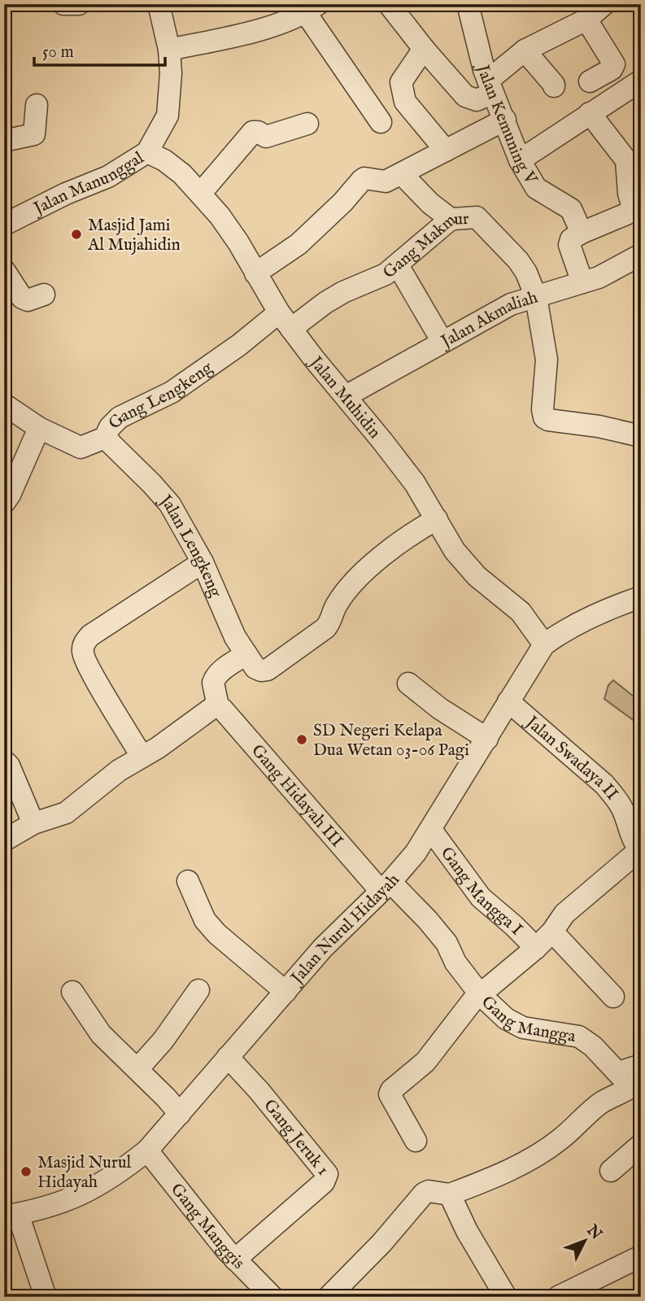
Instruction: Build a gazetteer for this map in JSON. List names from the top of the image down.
{
  "streets": {
    "street": [
      "Jalan Kemuning V",
      "Jalan Manunggal",
      "Gang Makmur",
      "Jalan Akmaliah",
      "Gang Lengkeng",
      "Jalan Muhidin",
      "Jalan Lengkeng",
      "Jalan Swadaya II",
      "Gang Hidayah III",
      "Gang Mangga I",
      "Jalan Nurul Hidayah",
      "Gang Mangga",
      "Gang Jeruk 1",
      "Gang Manggis"
    ]
  },
  "crossings": [
    ["Jalan Manunggal", "Jalan Muhidin"],
    ["Gang Makmur", "Jalan Akmaliah"],
    ["Gang Makmur", "Gang Lengkeng"],
    ["Gang Makmur", "Jalan Muhidin"],
    ["Jalan Akmaliah", "Jalan Muhidin"],
    ["Gang Lengkeng", "Jalan Muhidin"],
    ["Gang Lengkeng", "Jalan Lengkeng"],
    ["Jalan Muhidin", "Jalan Nurul Hidayah"],
    ["Jalan Swadaya II", "Jalan Nurul Hidayah"],
    ["Gang Hidayah III", "Jalan Nurul Hidayah"],
    ["Gang Hidayah III", "Gang Mangga"],
    ["Gang Mangga I", "Jalan Nurul Hidayah"],
    ["Jalan Nurul Hidayah", "Gang Mangga"],
    ["Jalan Nurul Hidayah", "Gang Jeruk 1"],
    ["Jalan Nurul Hidayah", "Gang Manggis"],
    ["Gang Jeruk 1", "Gang Manggis"]
  ],
  "places": ["Masjid Jami Al Mujahidin", "SD Negeri Kelapa Dua Wetan 03-06 Pagi", "Masjid Nurul Hidayah"],
  "scale_bar": "50 m",
  "north": "top right"
}
